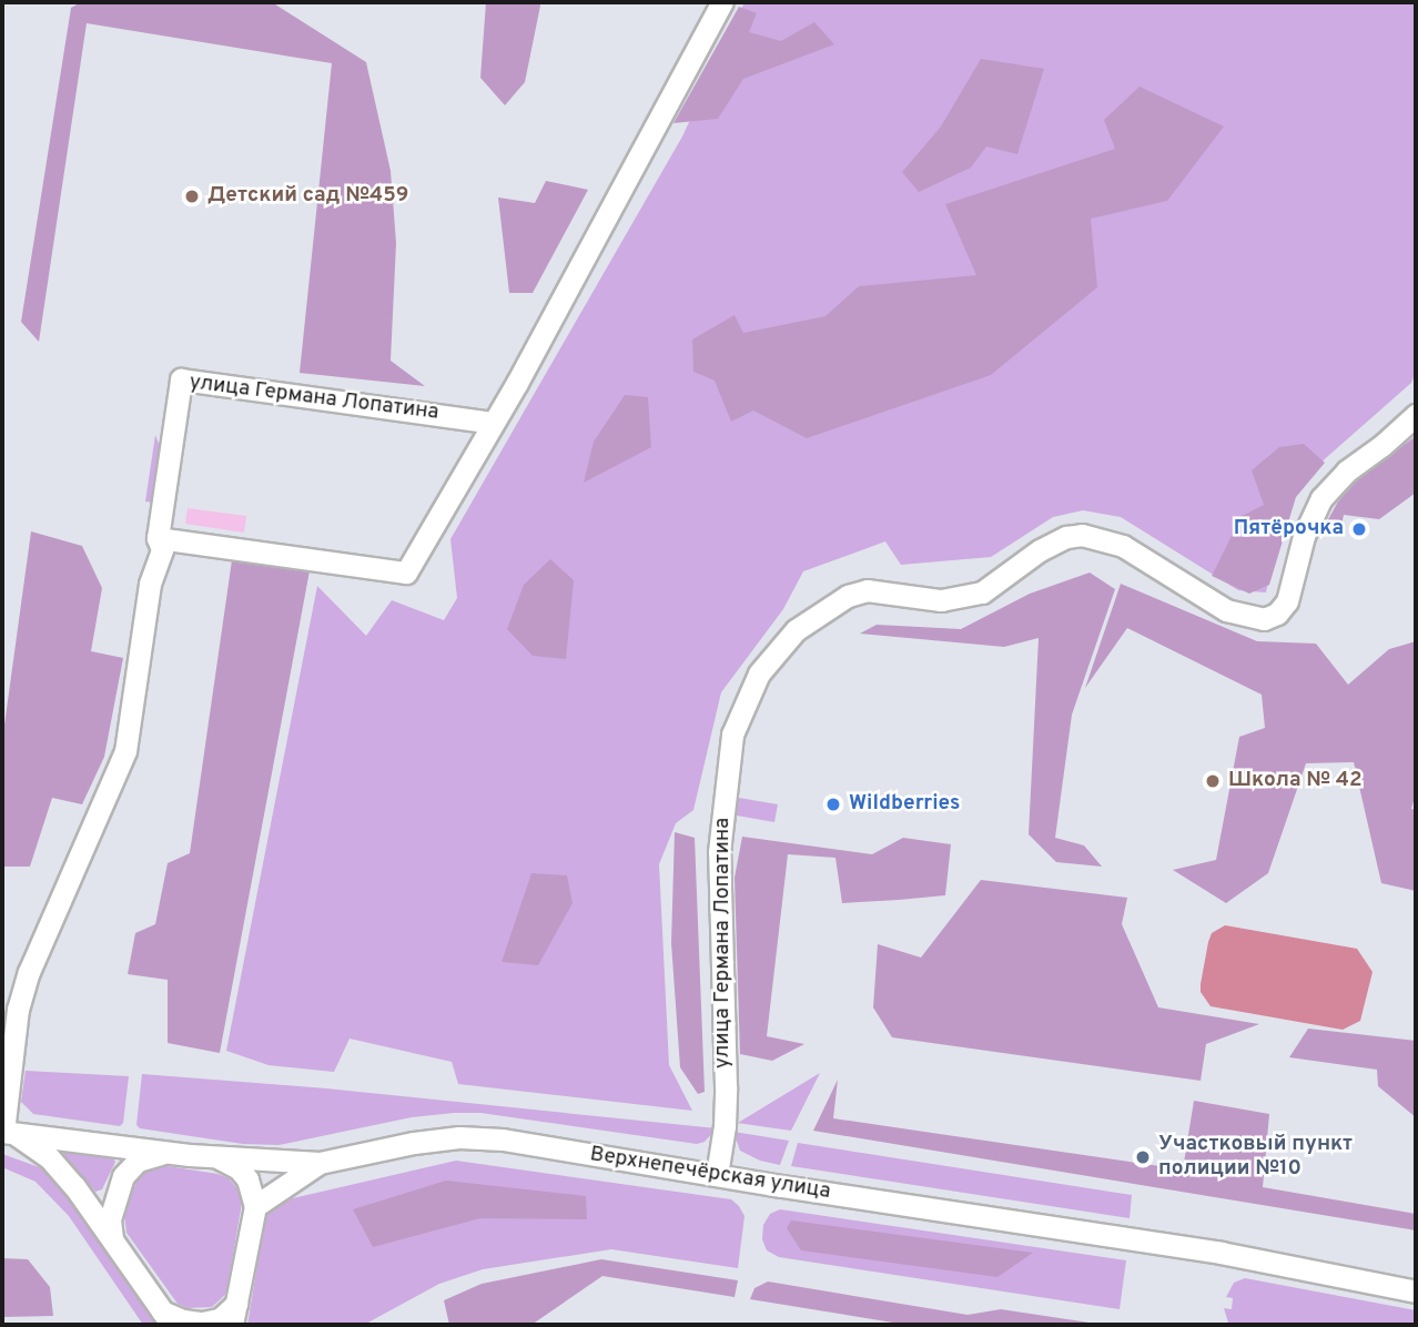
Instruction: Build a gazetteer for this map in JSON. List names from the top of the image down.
{
  "streets": {
    "street": ["улица Германа Лопатина", "Верхнепечёрская улица"]
  },
  "crossings": [
    ["улица Германа Лопатина", "Верхнепечёрская улица"]
  ],
  "places": [
    "Детский сад №459",
    "Пятёрочка",
    "Школа № 42",
    "Wildberries",
    "Участковый пункт полиции №10"
  ]
}
